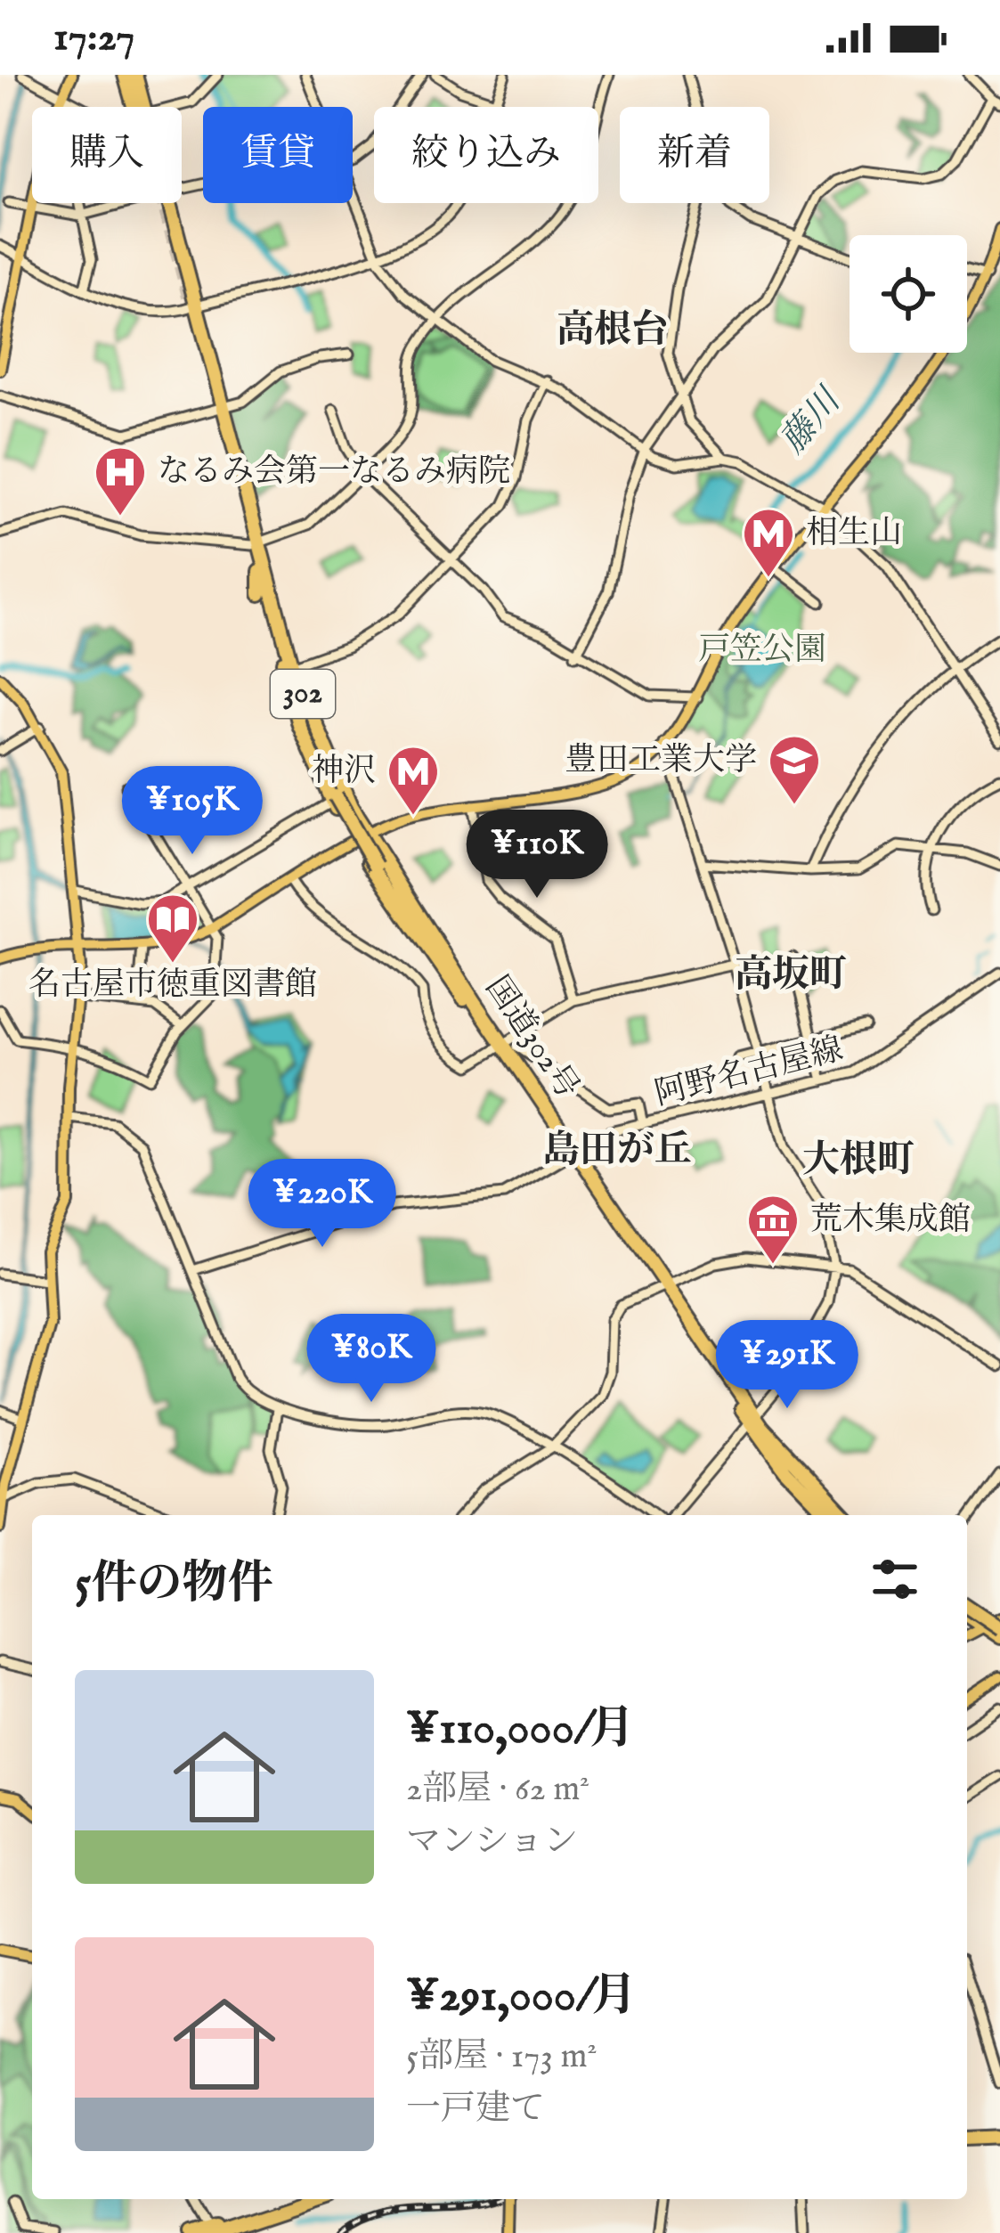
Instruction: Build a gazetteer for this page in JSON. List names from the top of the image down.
{
  "streets": {
    "highway": ["302", "国道302号"],
    "street": ["阿野名古屋線"]
  },
  "crossings": [
    ["国道302号", "阿野名古屋線"]
  ],
  "districts": [
    "高根台",
    "高坂町",
    "島田が丘",
    "大根町"
  ],
  "water": ["藤川"],
  "parks": ["戸笠公園"],
  "places": {
    "hospital": ["なるみ会第一なるみ病院"],
    "metro station": ["相生山", "神沢"],
    "school or university": ["豊田工業大学"],
    "library": ["名古屋市徳重図書館"],
    "museum": ["荒木集成館"]
  },
  "page": {
    "status": "17:27",
    "chip": [
      "購入",
      "賃貸",
      "絞り込み",
      "新着"
    ],
    "price": [
      "¥105K",
      "¥110K",
      "¥220K",
      "¥80K",
      "¥291K"
    ],
    "heading": "5件の物件",
    "list": [
      {
        "name": "¥110,000/月",
        "note": "2部屋 · 62 m² · マンション"
      },
      {
        "name": "¥291,000/月",
        "note": "5部屋 · 173 m² · 一戸建て"
      }
    ]
  }
}
